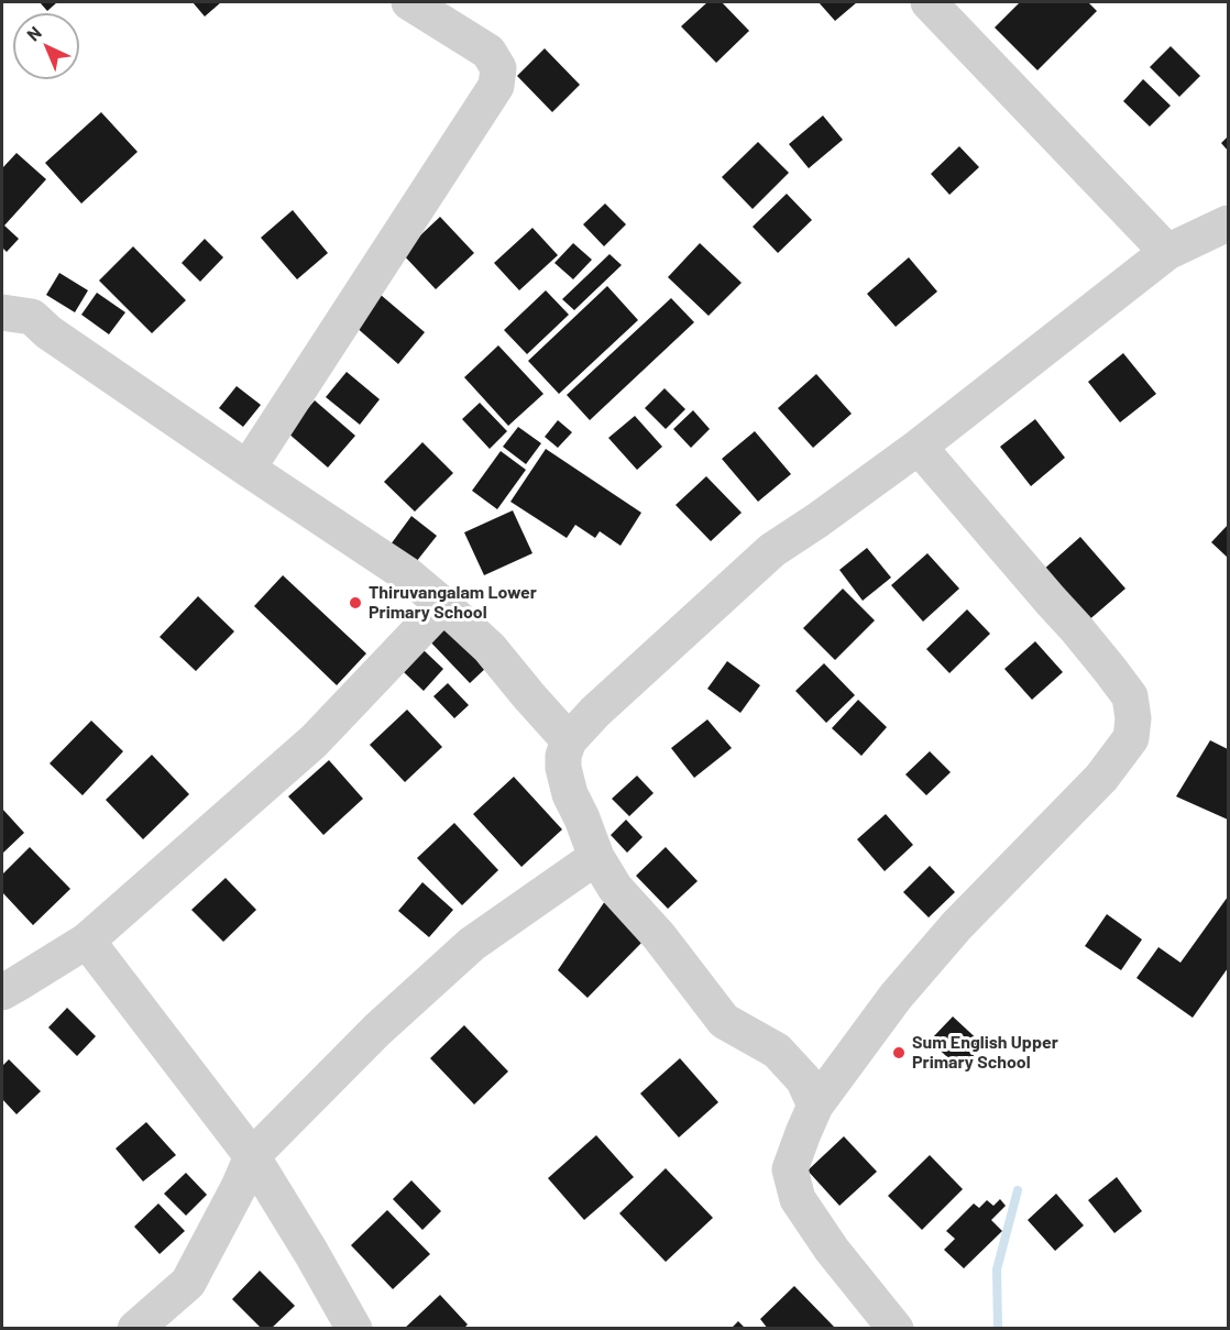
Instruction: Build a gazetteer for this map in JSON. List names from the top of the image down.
{
  "places": ["Thiruvangalam Lower Primary School", "Sum English Upper Primary School"],
  "north": "top left"
}
